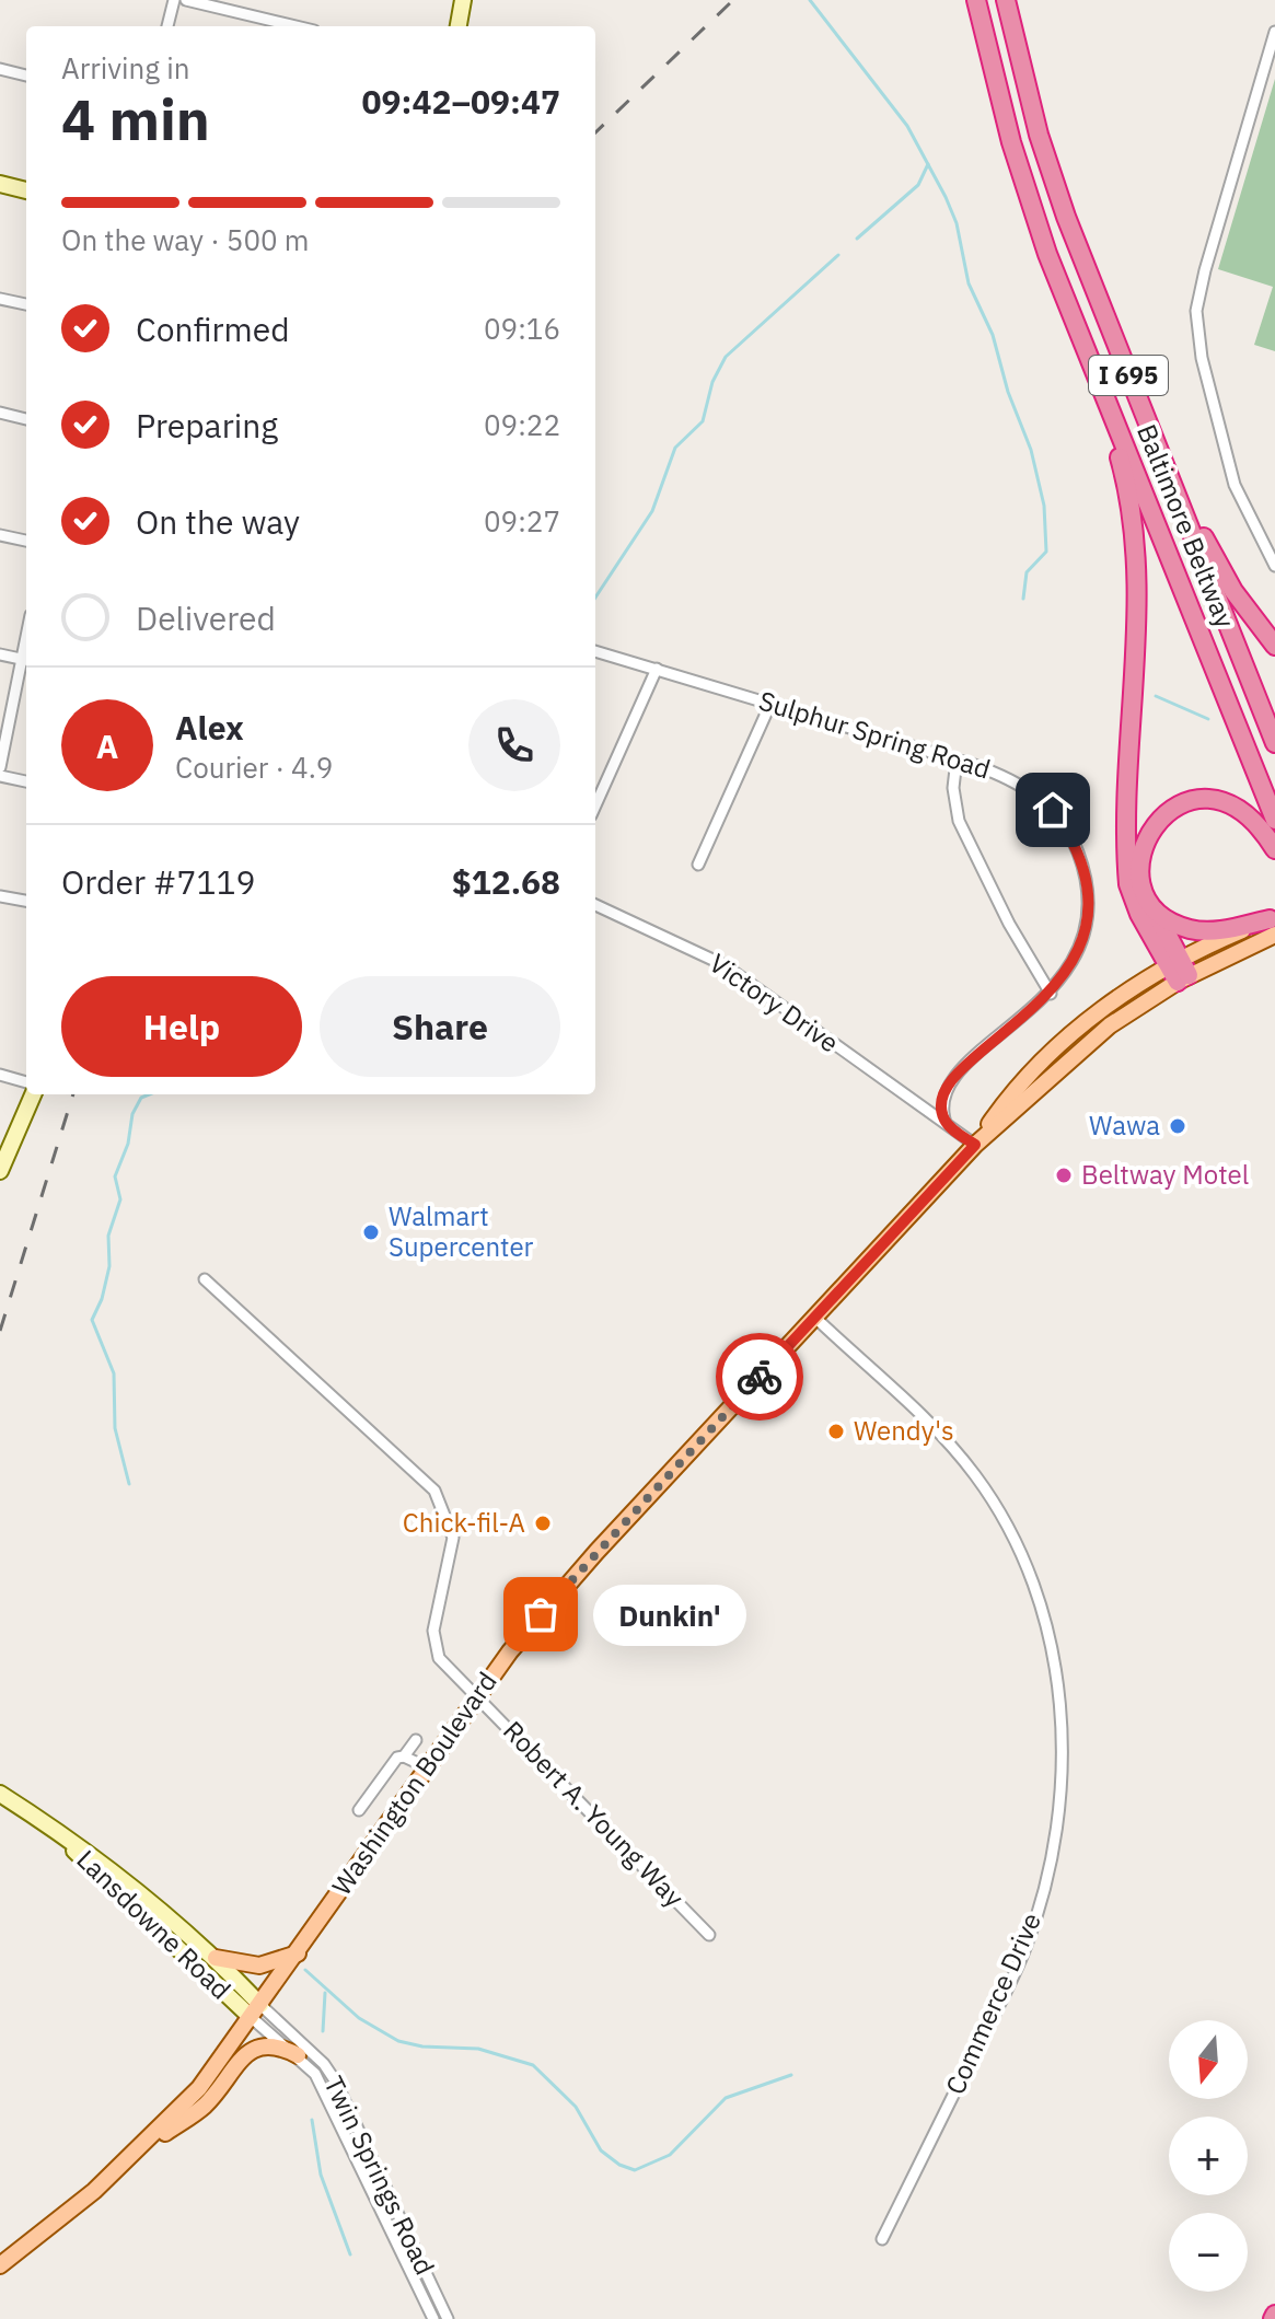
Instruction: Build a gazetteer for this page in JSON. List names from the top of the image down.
{
  "streets": {
    "highway": ["I 695", "Baltimore Beltway"],
    "main road": ["Washington Boulevard"],
    "street": [
      "Sulphur Spring Road",
      "Victory Drive",
      "Robert A. Young Way",
      "Lansdowne Road",
      "Commerce Drive",
      "Twin Springs Road"
    ]
  },
  "crossings": [
    ["Sulphur Spring Road", "Victory Drive"],
    ["Washington Boulevard", "Robert A. Young Way"],
    ["Washington Boulevard", "Lansdowne Road"],
    ["Washington Boulevard", "Commerce Drive"],
    ["Washington Boulevard", "Twin Springs Road"],
    ["Lansdowne Road", "Twin Springs Road"]
  ],
  "places": [
    "Wawa",
    "Beltway Motel",
    "Walmart Supercenter",
    "Wendy's",
    "Chick-fil-A",
    "Dunkin'"
  ],
  "north": "bottom",
  "page": {
    "heading": ["4 min", "Arriving in", "09:42–09:47"],
    "panel": [
      "Alex",
      "Courier · 4.9",
      "Order #7119",
      "$12.68"
    ],
    "bar": "On the way · 500 m",
    "list": [
      ["Confirmed", "09:16"],
      ["Preparing", "09:22"],
      ["On the way", "09:27"],
      "Delivered"
    ],
    "round": "A",
    "buttons": ["Help", "Share"],
    "bubble": "Dunkin'",
    "map_buttons": ["+", "−"]
  }
}
